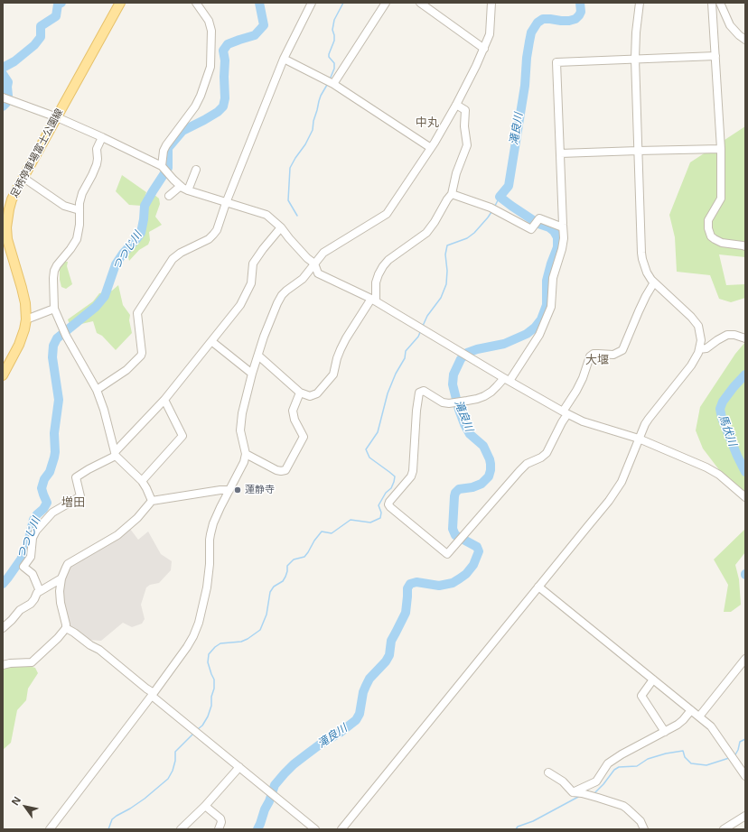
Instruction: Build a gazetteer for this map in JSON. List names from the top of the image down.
{
  "streets": {
    "main road": ["足柄停車場富士公園線"]
  },
  "districts": ["中丸", "大堰", "増田"],
  "water": ["滝良川", "つつじ川", "馬伏川"],
  "places": ["蓮静寺"],
  "north": "top left"
}
